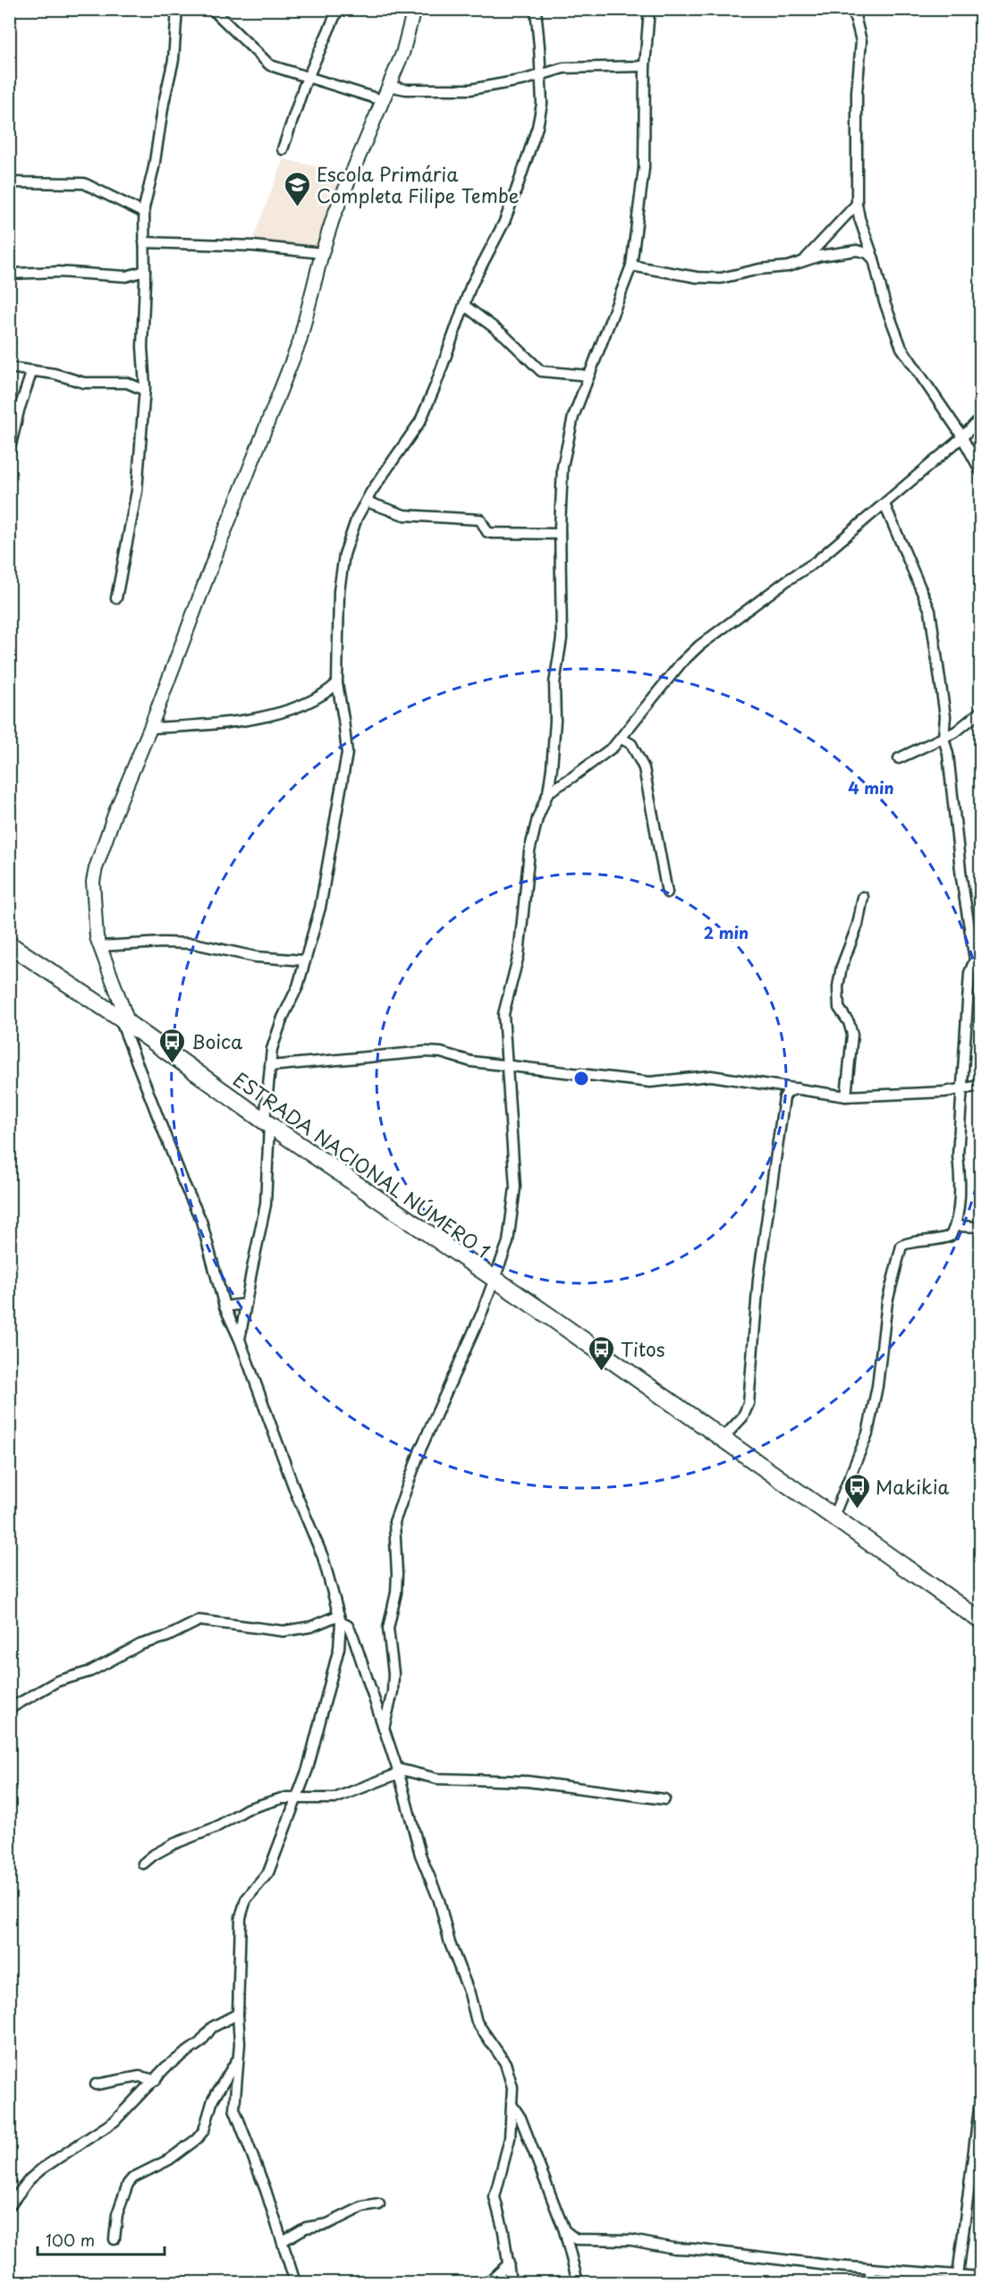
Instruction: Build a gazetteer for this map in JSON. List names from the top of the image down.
{
  "streets": {
    "highway": ["ESTRADA NACIONAL NÚMERO 1"]
  },
  "places": {
    "school or university": ["Escola Primária Completa Filipe Tembe"],
    "bus stop": ["Boica", "Titos", "Makikia"]
  },
  "scale_bar": "100 m",
  "rings": ["4 min", "2 min"]
}
